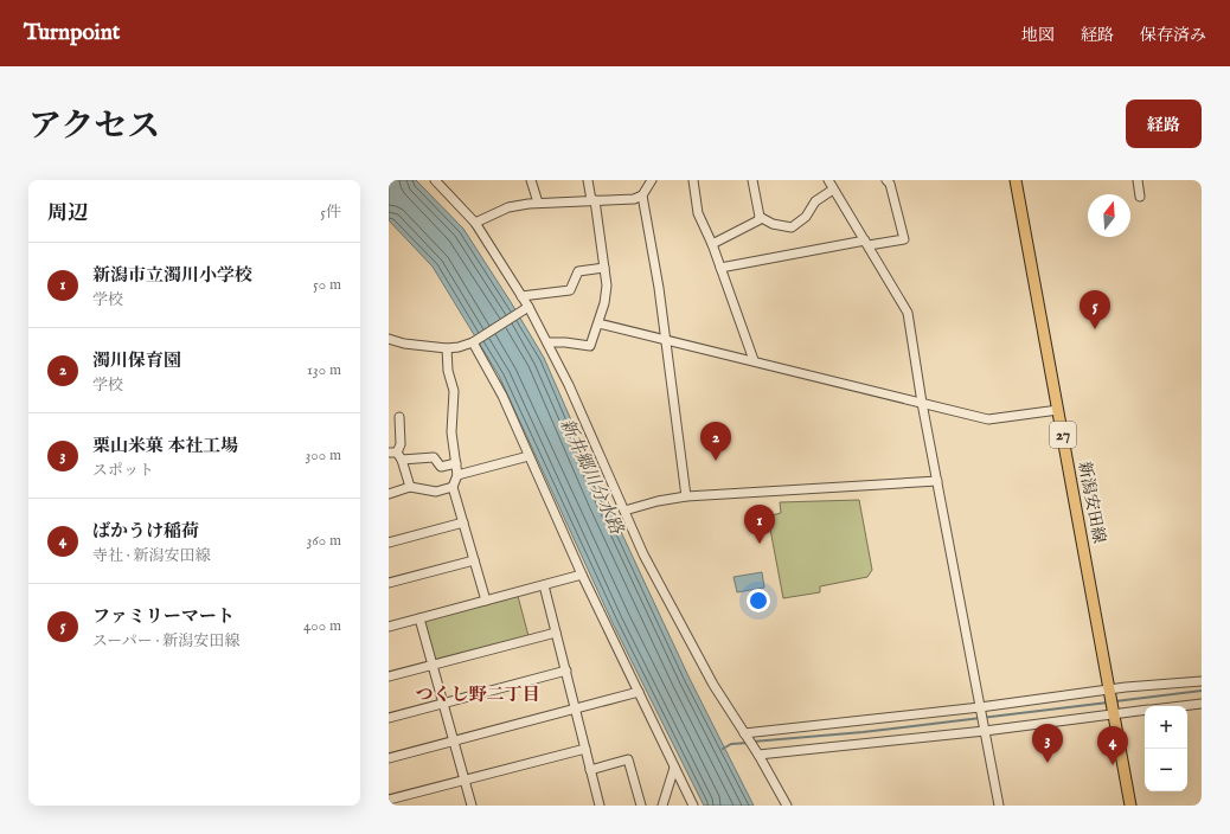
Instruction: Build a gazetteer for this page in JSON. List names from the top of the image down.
{
  "streets": {
    "main road": ["27", "新潟安田線"]
  },
  "crossings": [
    ["27", "新潟安田線"]
  ],
  "districts": ["つくし野二丁目"],
  "water": ["新井郷川分水路"],
  "north": "top",
  "page": {
    "header": "Turnpoint",
    "nav": ["地図", "経路", "保存済み"],
    "title": "アクセス",
    "buttons": "経路",
    "heading": ["周辺", "5件"],
    "list": [
      {
        "mark": "1",
        "name": "新潟市立濁川小学校",
        "note": "学校",
        "value": "50 m"
      },
      {
        "mark": "2",
        "name": "濁川保育園",
        "note": "学校",
        "value": "130 m"
      },
      {
        "mark": "3",
        "name": "栗山米菓 本社工場",
        "note": "スポット",
        "value": "300 m"
      },
      {
        "mark": "4",
        "name": "ばかうけ稲荷",
        "note": "寺社 · 新潟安田線",
        "value": "360 m"
      },
      {
        "mark": "5",
        "name": "ファミリーマート",
        "note": "スーパー · 新潟安田線",
        "value": "400 m"
      }
    ],
    "pins": [
      "5",
      "2",
      "1",
      "3",
      "4"
    ],
    "map_buttons": ["+", "−"]
  }
}
